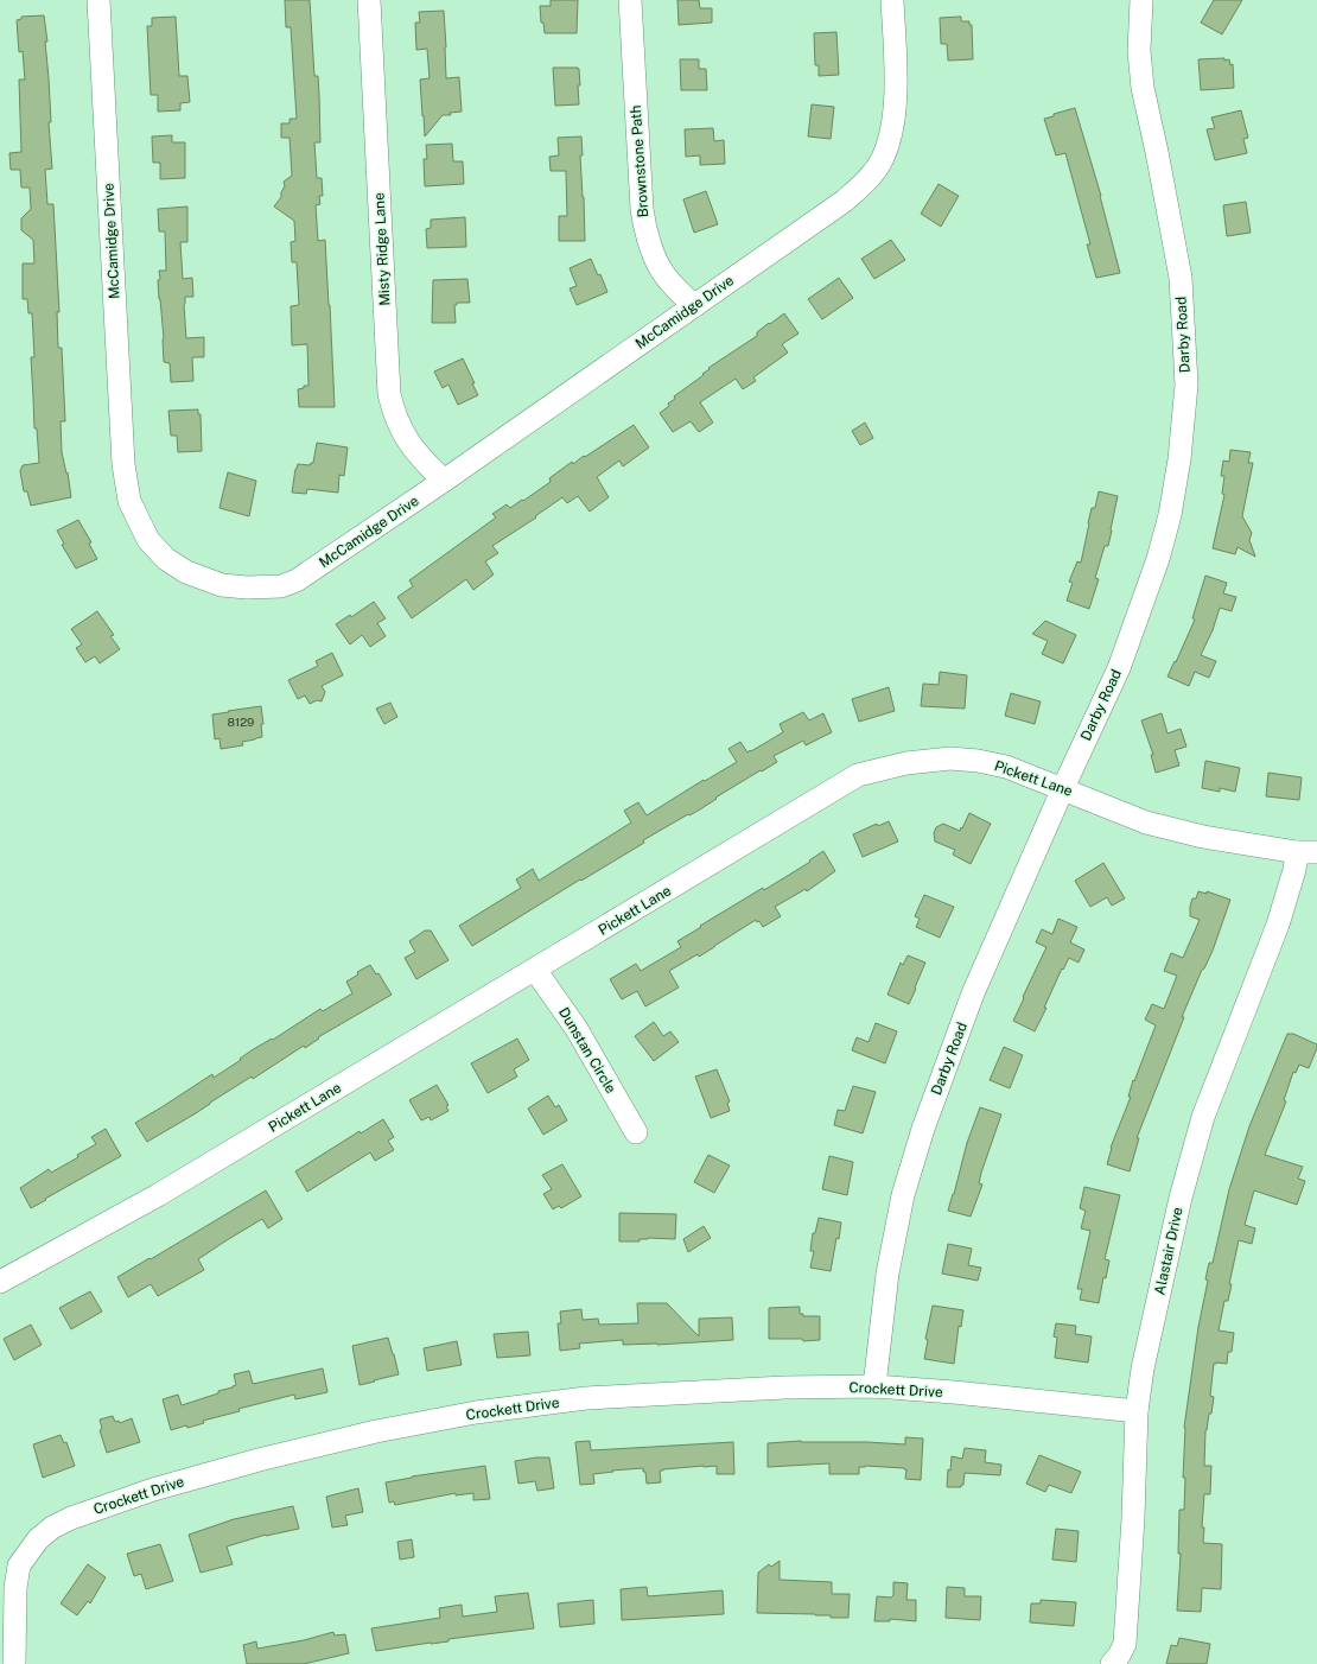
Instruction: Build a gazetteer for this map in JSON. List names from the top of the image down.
{
  "streets": {
    "street": [
      "Brownstone Path",
      "McCamidge Drive",
      "Misty Ridge Lane",
      "Darby Road",
      "Pickett Lane",
      "Dunstan Circle",
      "Alastair Drive",
      "Crockett Drive"
    ]
  },
  "crossings": [
    ["Brownstone Path", "McCamidge Drive"],
    ["McCamidge Drive", "Misty Ridge Lane"],
    ["Darby Road", "Pickett Lane"],
    ["Darby Road", "Crockett Drive"],
    ["Pickett Lane", "Dunstan Circle"],
    ["Pickett Lane", "Alastair Drive"],
    ["Alastair Drive", "Crockett Drive"]
  ],
  "house_numbers": ["8129"]
}
